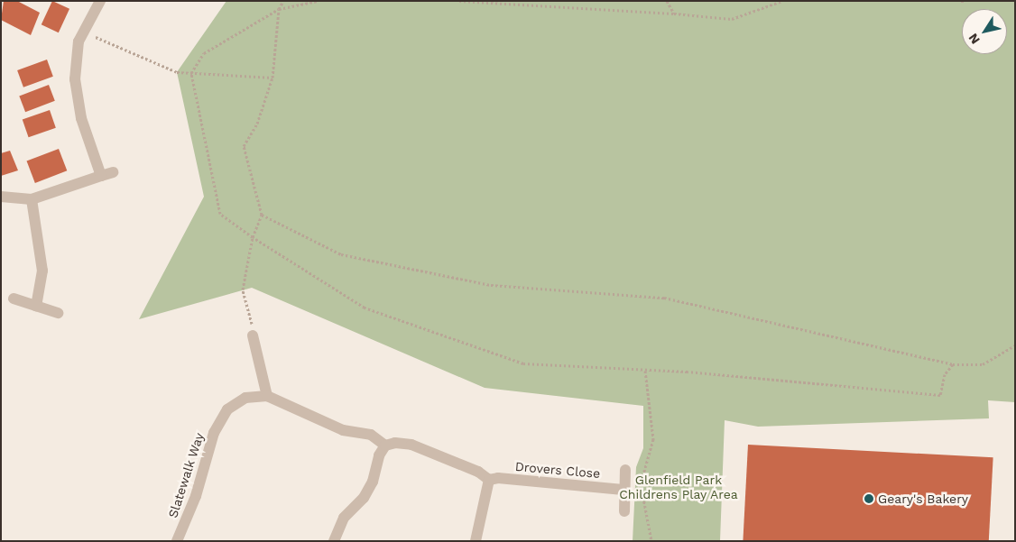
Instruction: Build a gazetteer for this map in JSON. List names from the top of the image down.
{
  "streets": {
    "street": ["Drovers Close", "Slatewalk Way"]
  },
  "parks": ["Glenfield Park Childrens Play Area"],
  "places": ["Geary's Bakery"],
  "north": "bottom left"
}
